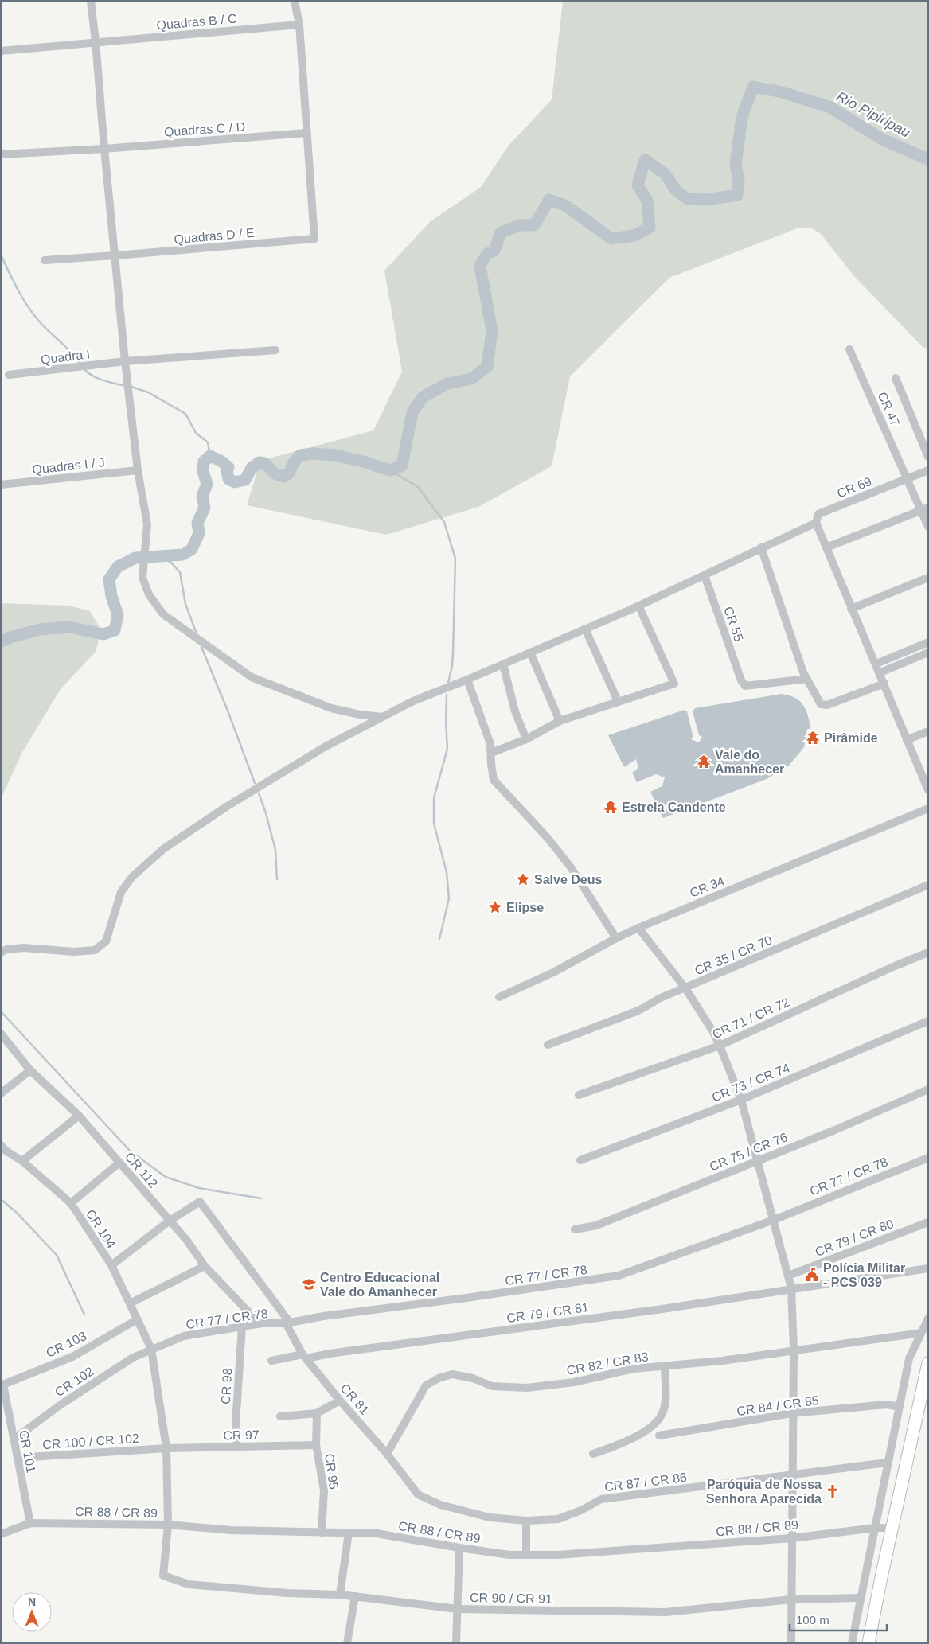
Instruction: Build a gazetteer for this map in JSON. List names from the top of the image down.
{
  "streets": {
    "street": [
      "Quadras B / C",
      "Quadras C / D",
      "Quadras D / E",
      "Quadra I",
      "CR 47",
      "Quadras I / J",
      "CR 69",
      "CR 55",
      "CR 34",
      "CR 35 / CR 70",
      "CR 71 / CR 72",
      "CR 73 / CR 74",
      "CR 75 / CR 76",
      "CR 112",
      "CR 77 / CR 78",
      "CR 104",
      "CR 79 / CR 80",
      "CR 79 / CR 81",
      "CR 103",
      "CR 82 / CR 83",
      "CR 102",
      "CR 98",
      "CR 81",
      "CR 84 / CR 85",
      "CR 97",
      "CR 100 / CR 102",
      "CR 101",
      "CR 95",
      "CR 87 / CR 86",
      "CR 88 / CR 89",
      "CR 90 / CR 91"
    ]
  },
  "crossings": [
    ["Quadras C / D", "Quadras D / E"],
    ["CR 47", "CR 69"],
    ["CR 112", "CR 77 / CR 78"],
    ["CR 112", "CR 81"],
    ["CR 77 / CR 78", "CR 104"],
    ["CR 77 / CR 78", "CR 102"],
    ["CR 77 / CR 78", "CR 98"],
    ["CR 77 / CR 78", "CR 81"],
    ["CR 104", "CR 103"],
    ["CR 104", "CR 102"],
    ["CR 104", "CR 97"],
    ["CR 104", "CR 100 / CR 102"],
    ["CR 104", "CR 88 / CR 89"],
    ["CR 104", "CR 90 / CR 91"],
    ["CR 79 / CR 81", "CR 81"],
    ["CR 103", "CR 101"],
    ["CR 82 / CR 83", "CR 81"],
    ["CR 82 / CR 83", "CR 87 / CR 86"],
    ["CR 102", "CR 101"],
    ["CR 98", "CR 97"],
    ["CR 81", "CR 87 / CR 86"],
    ["CR 97", "CR 100 / CR 102"],
    ["CR 97", "CR 95"],
    ["CR 100 / CR 102", "CR 101"],
    ["CR 101", "CR 88 / CR 89"],
    ["CR 95", "CR 88 / CR 89"]
  ],
  "water": ["Rio Pipiripau"],
  "places": {
    "temple": ["Pirâmide", "Vale do Amanhecer", "Estrela Candente"],
    "place": ["Salve Deus", "Elipse"],
    "public building": ["Polícia Militar - PCS 039"],
    "school or university": ["Centro Educacional Vale do Amanhecer"],
    "church": ["Paróquia de Nossa Senhora Aparecida"]
  },
  "scale_bar": "100 m",
  "north": "top"
}
